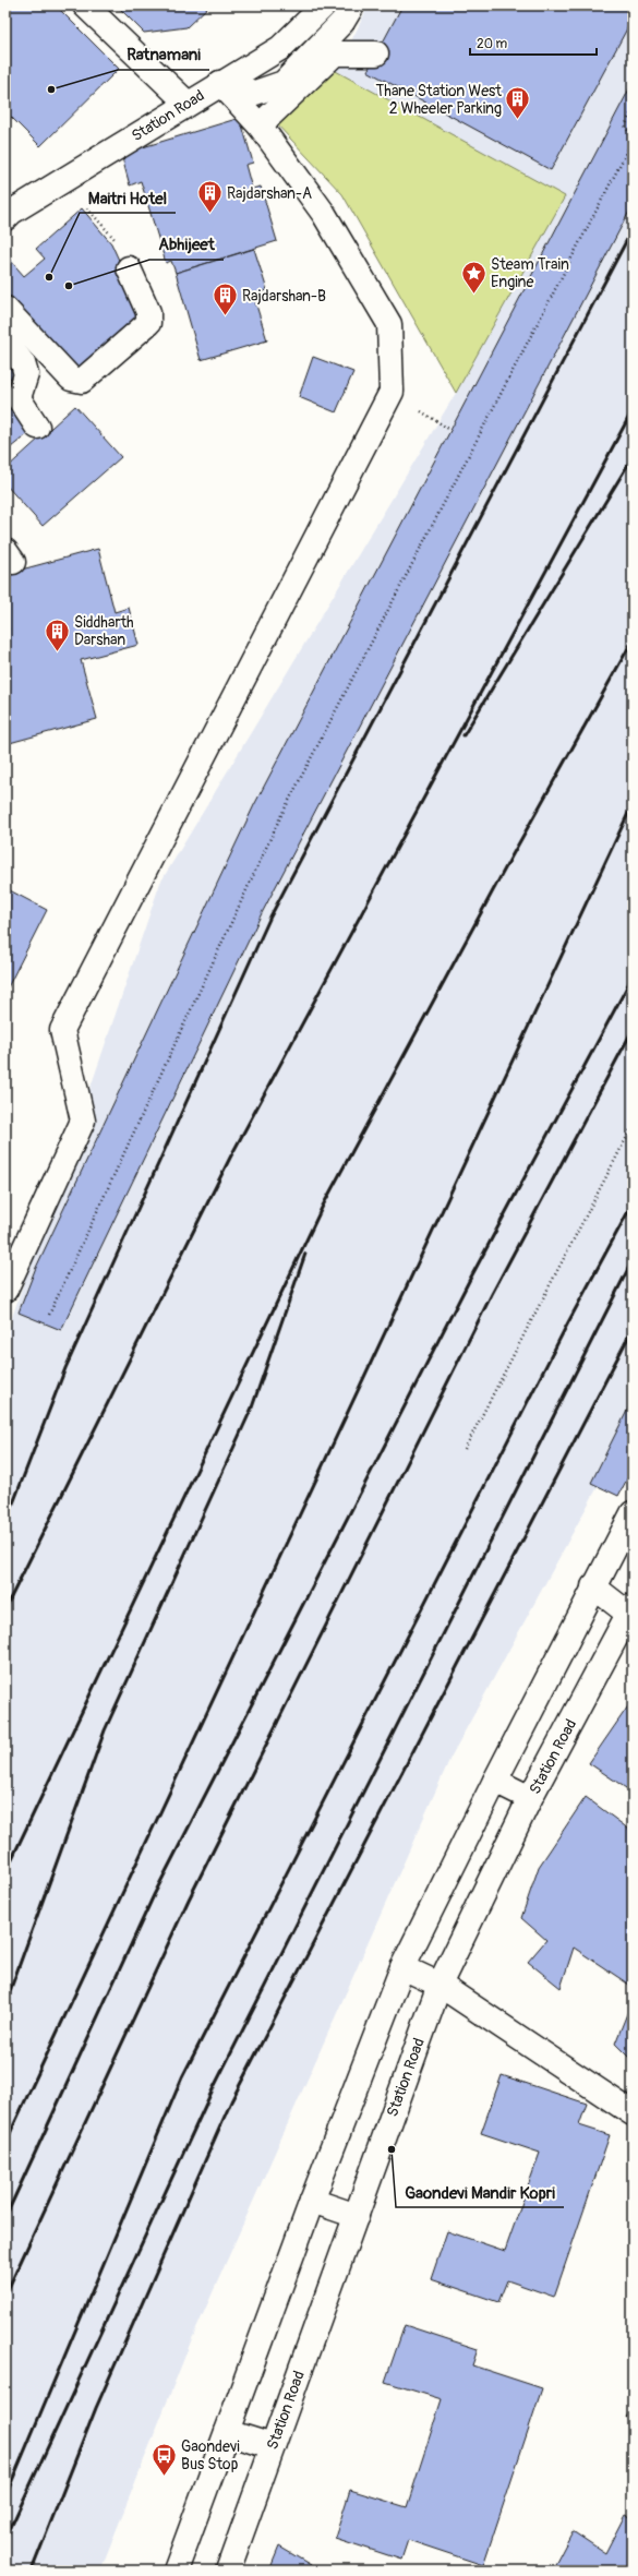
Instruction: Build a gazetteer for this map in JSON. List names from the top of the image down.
{
  "streets": {
    "street": ["Station Road"]
  },
  "places": {
    "other": [
      "Ratnamani",
      "Maitri Hotel",
      "Abhijeet",
      "Gaondevi Mandir Kopri"
    ],
    "building": [
      "Thane Station West 2 Wheeler Parking",
      "Rajdarshan-A",
      "Rajdarshan-B",
      "Siddharth Darshan"
    ],
    "place": ["Steam Train Engine"],
    "bus stop": ["Gaondevi Bus Stop"]
  },
  "scale_bar": "20 m"
}
